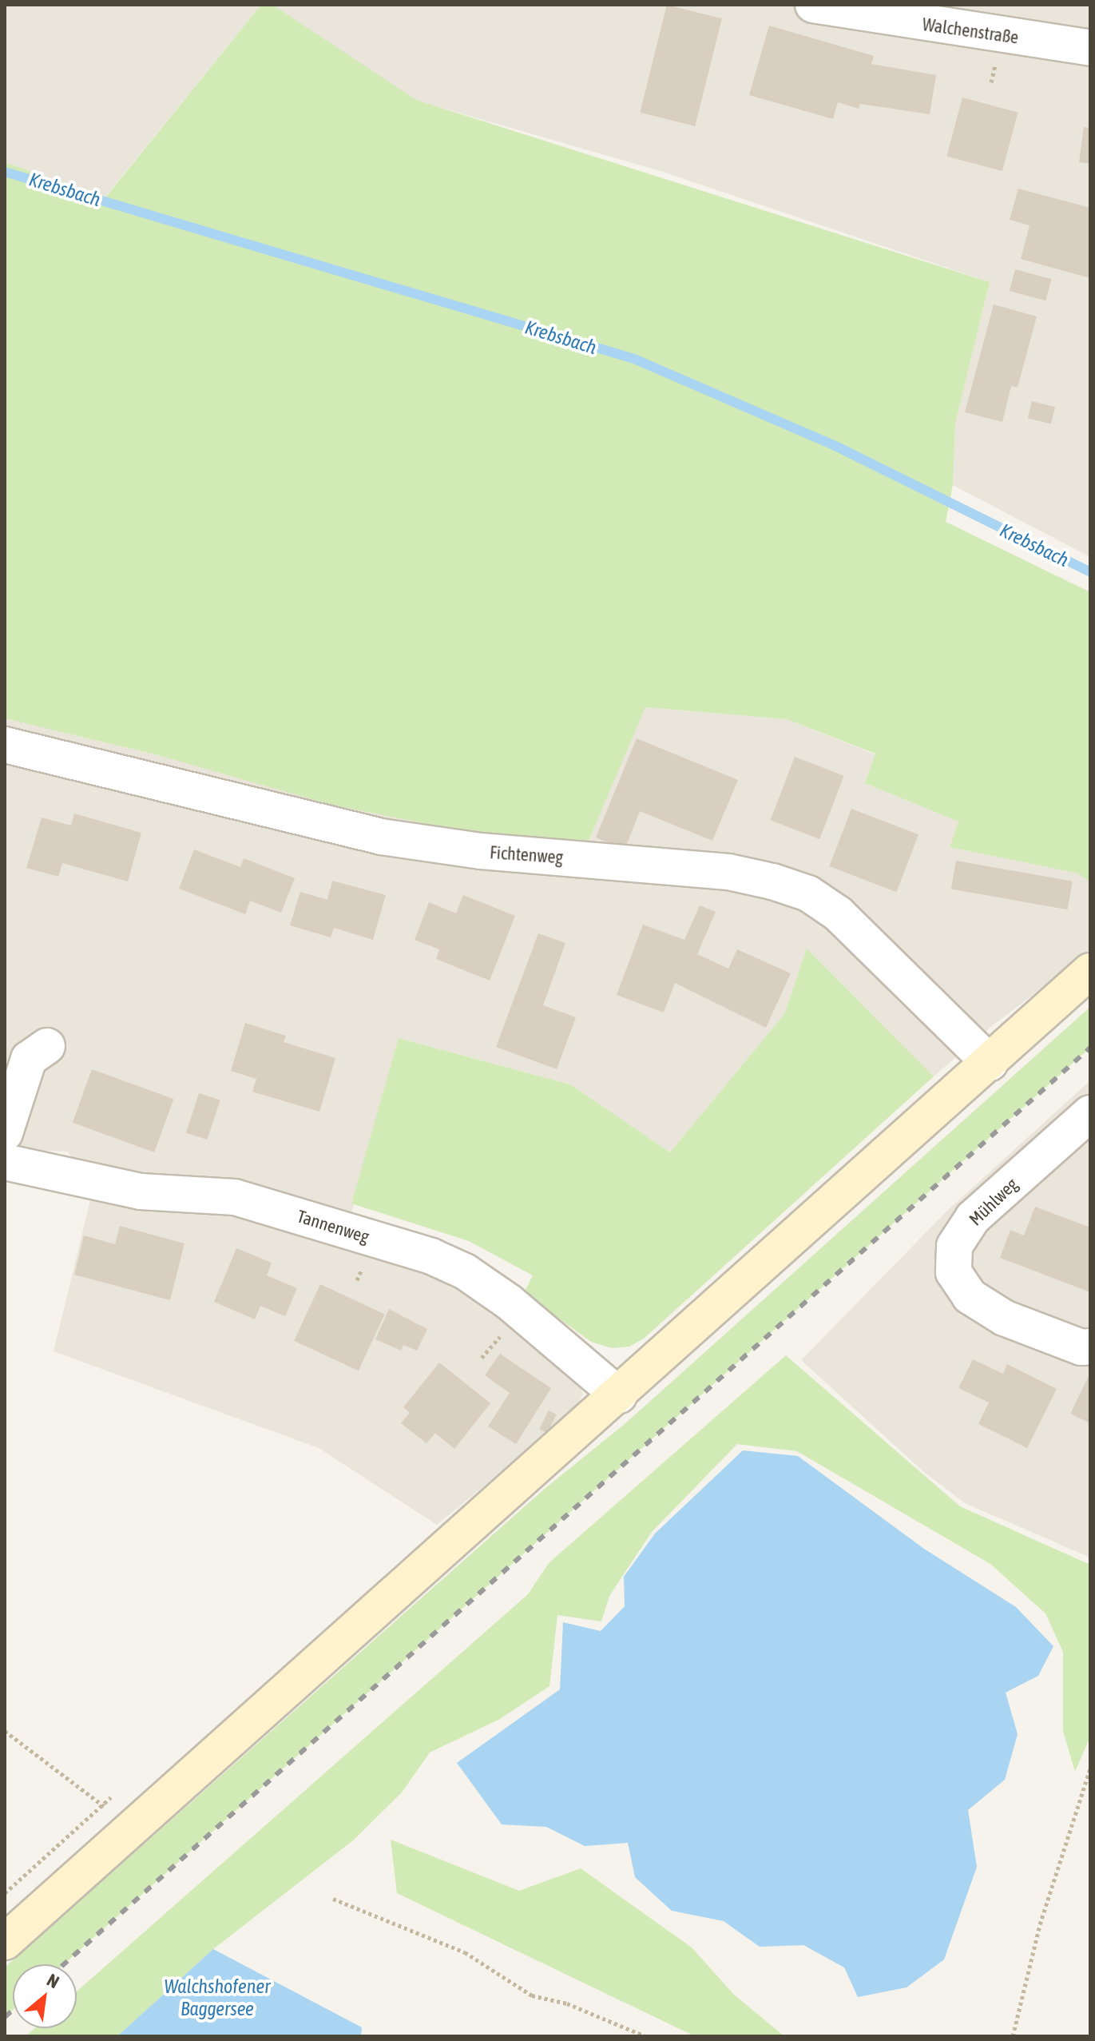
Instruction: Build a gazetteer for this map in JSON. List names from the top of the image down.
{
  "streets": {
    "street": [
      "Walchenstraße",
      "Fichtenweg",
      "Mühlweg",
      "Tannenweg"
    ]
  },
  "water": ["Krebsbach", "Walchshofener Baggersee"],
  "north": "top right"
}
